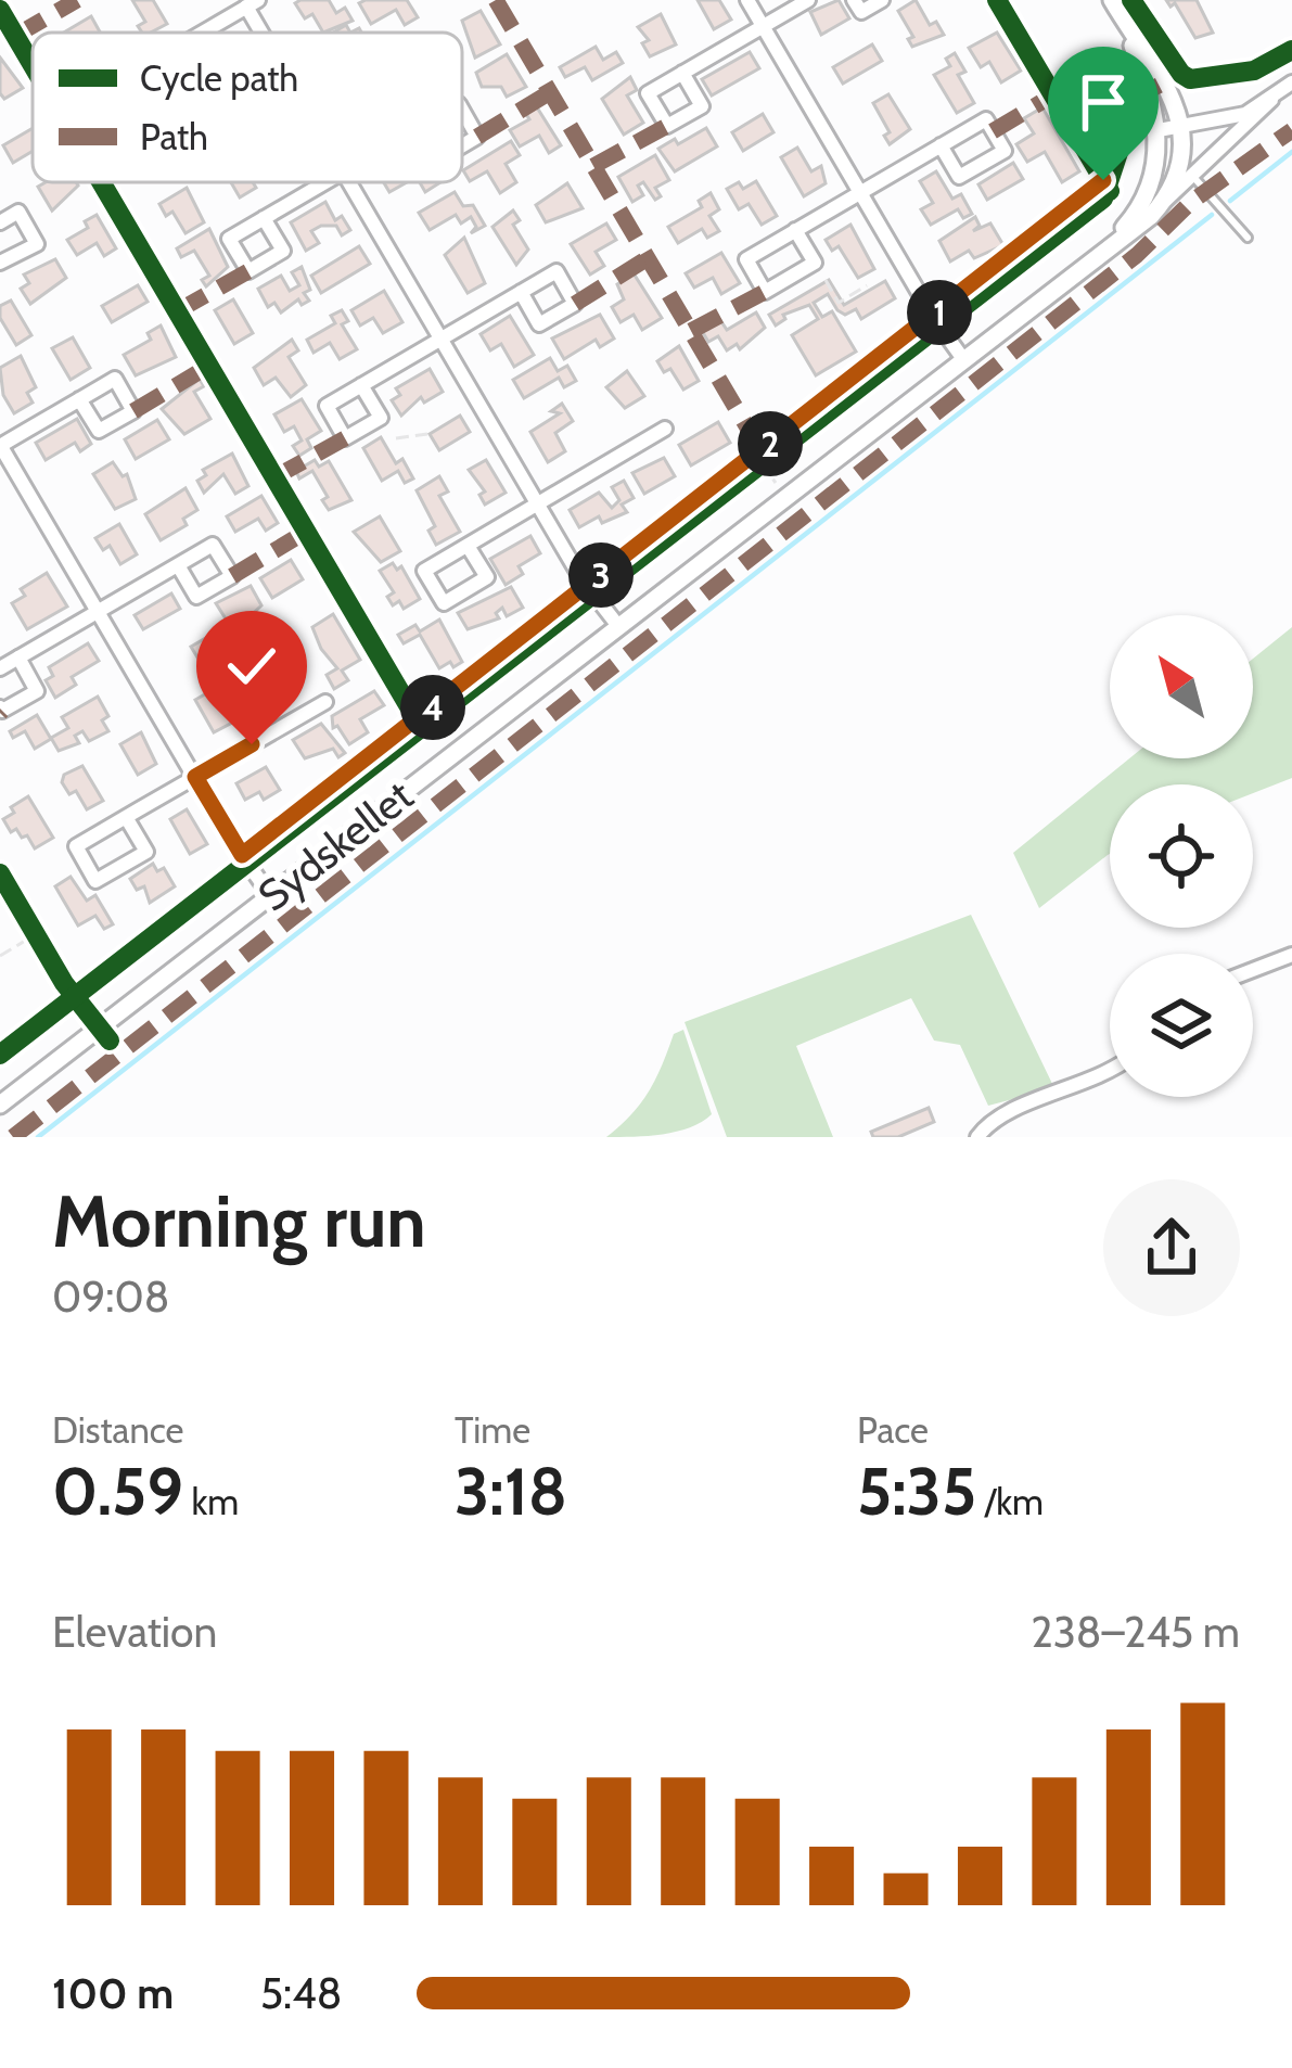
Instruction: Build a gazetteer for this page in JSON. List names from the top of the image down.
{
  "streets": {
    "street": ["Sydskellet"]
  },
  "legend": ["Cycle path", "Path"],
  "north": "top left",
  "page": {
    "pins": [
      "1",
      "2",
      "3",
      "4"
    ],
    "heading": ["Morning run", "09:08"],
    "stats": [
      ["Distance", "0.59 km"],
      ["Time", "3:18"],
      ["Pace", "5:35 /km"]
    ],
    "chart": ["Elevation", "238–245 m"],
    "list": [
      {
        "name": "100 m",
        "note": "5:48"
      }
    ]
  }
}
